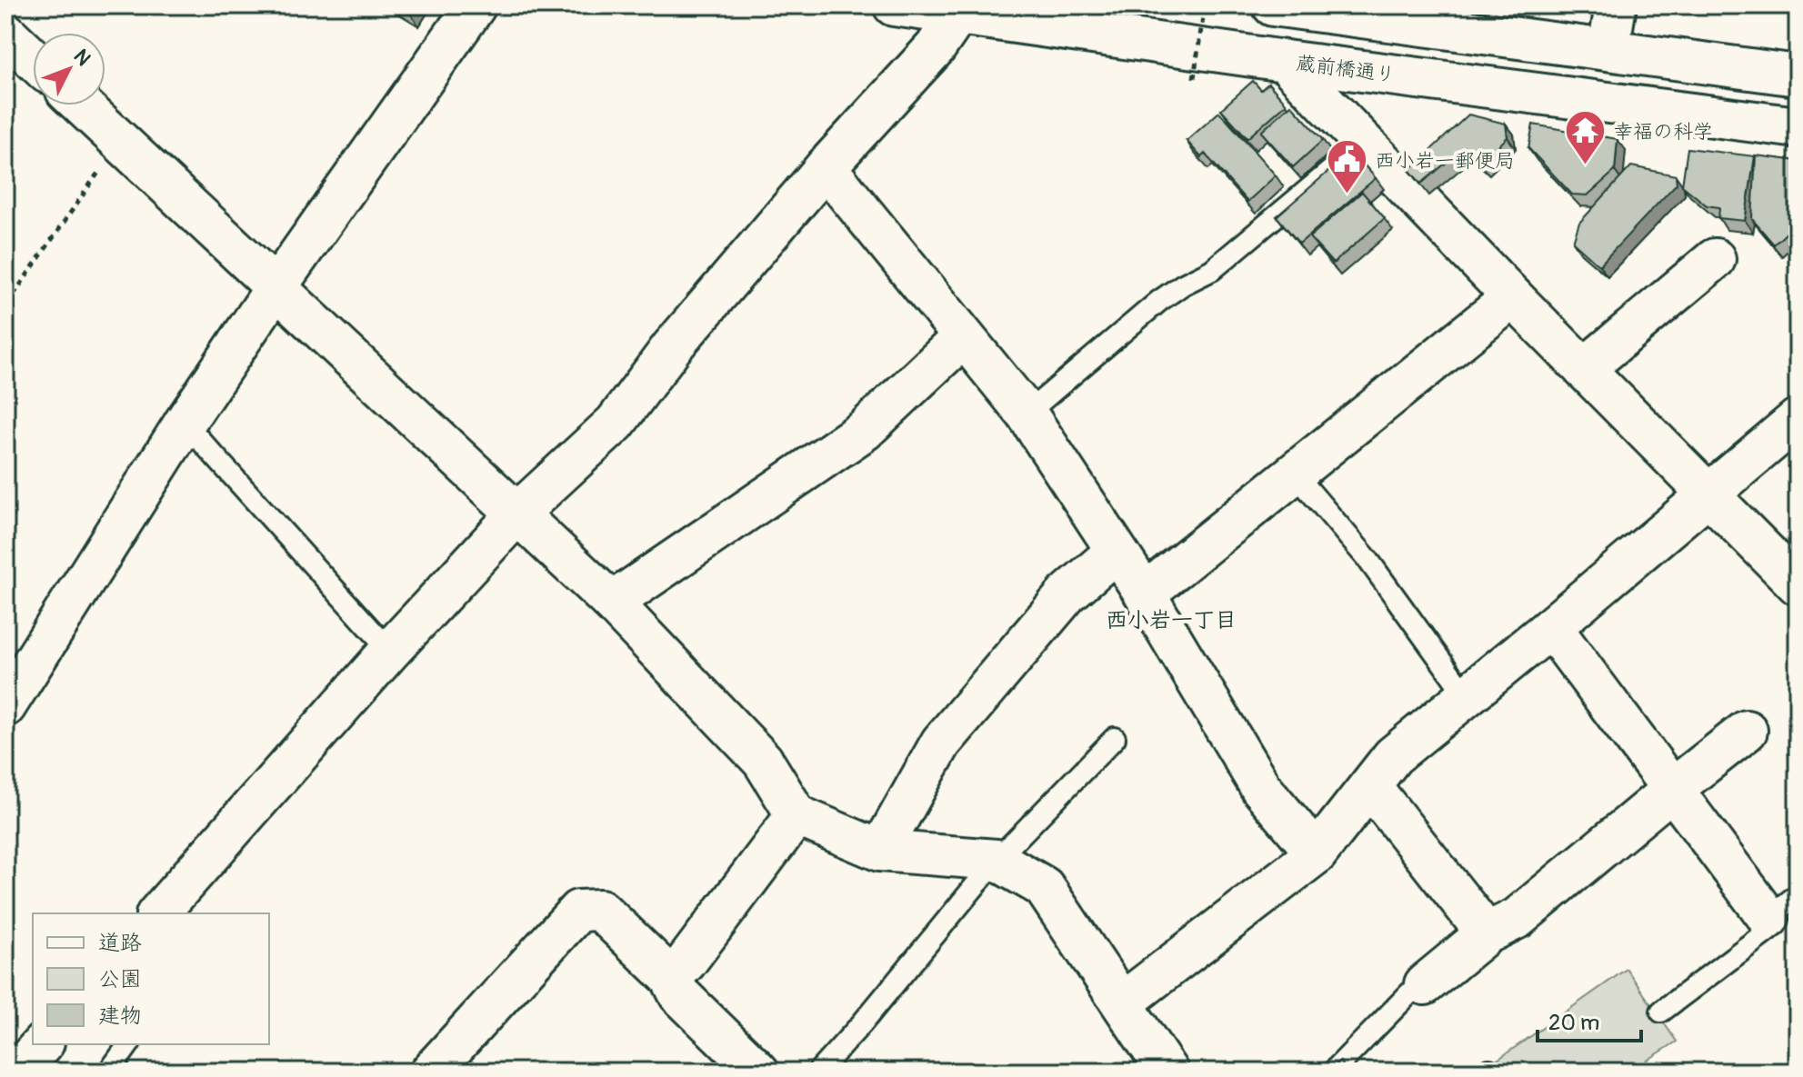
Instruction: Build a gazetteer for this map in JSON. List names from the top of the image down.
{
  "streets": {
    "street": ["蔵前橋通り"]
  },
  "districts": ["西小岩一丁目"],
  "places": {
    "temple": ["幸福の科学"],
    "public building": ["西小岩一郵便局"]
  },
  "legend": ["道路", "公園", "建物"],
  "scale_bar": "20 m",
  "north": "top right"
}
